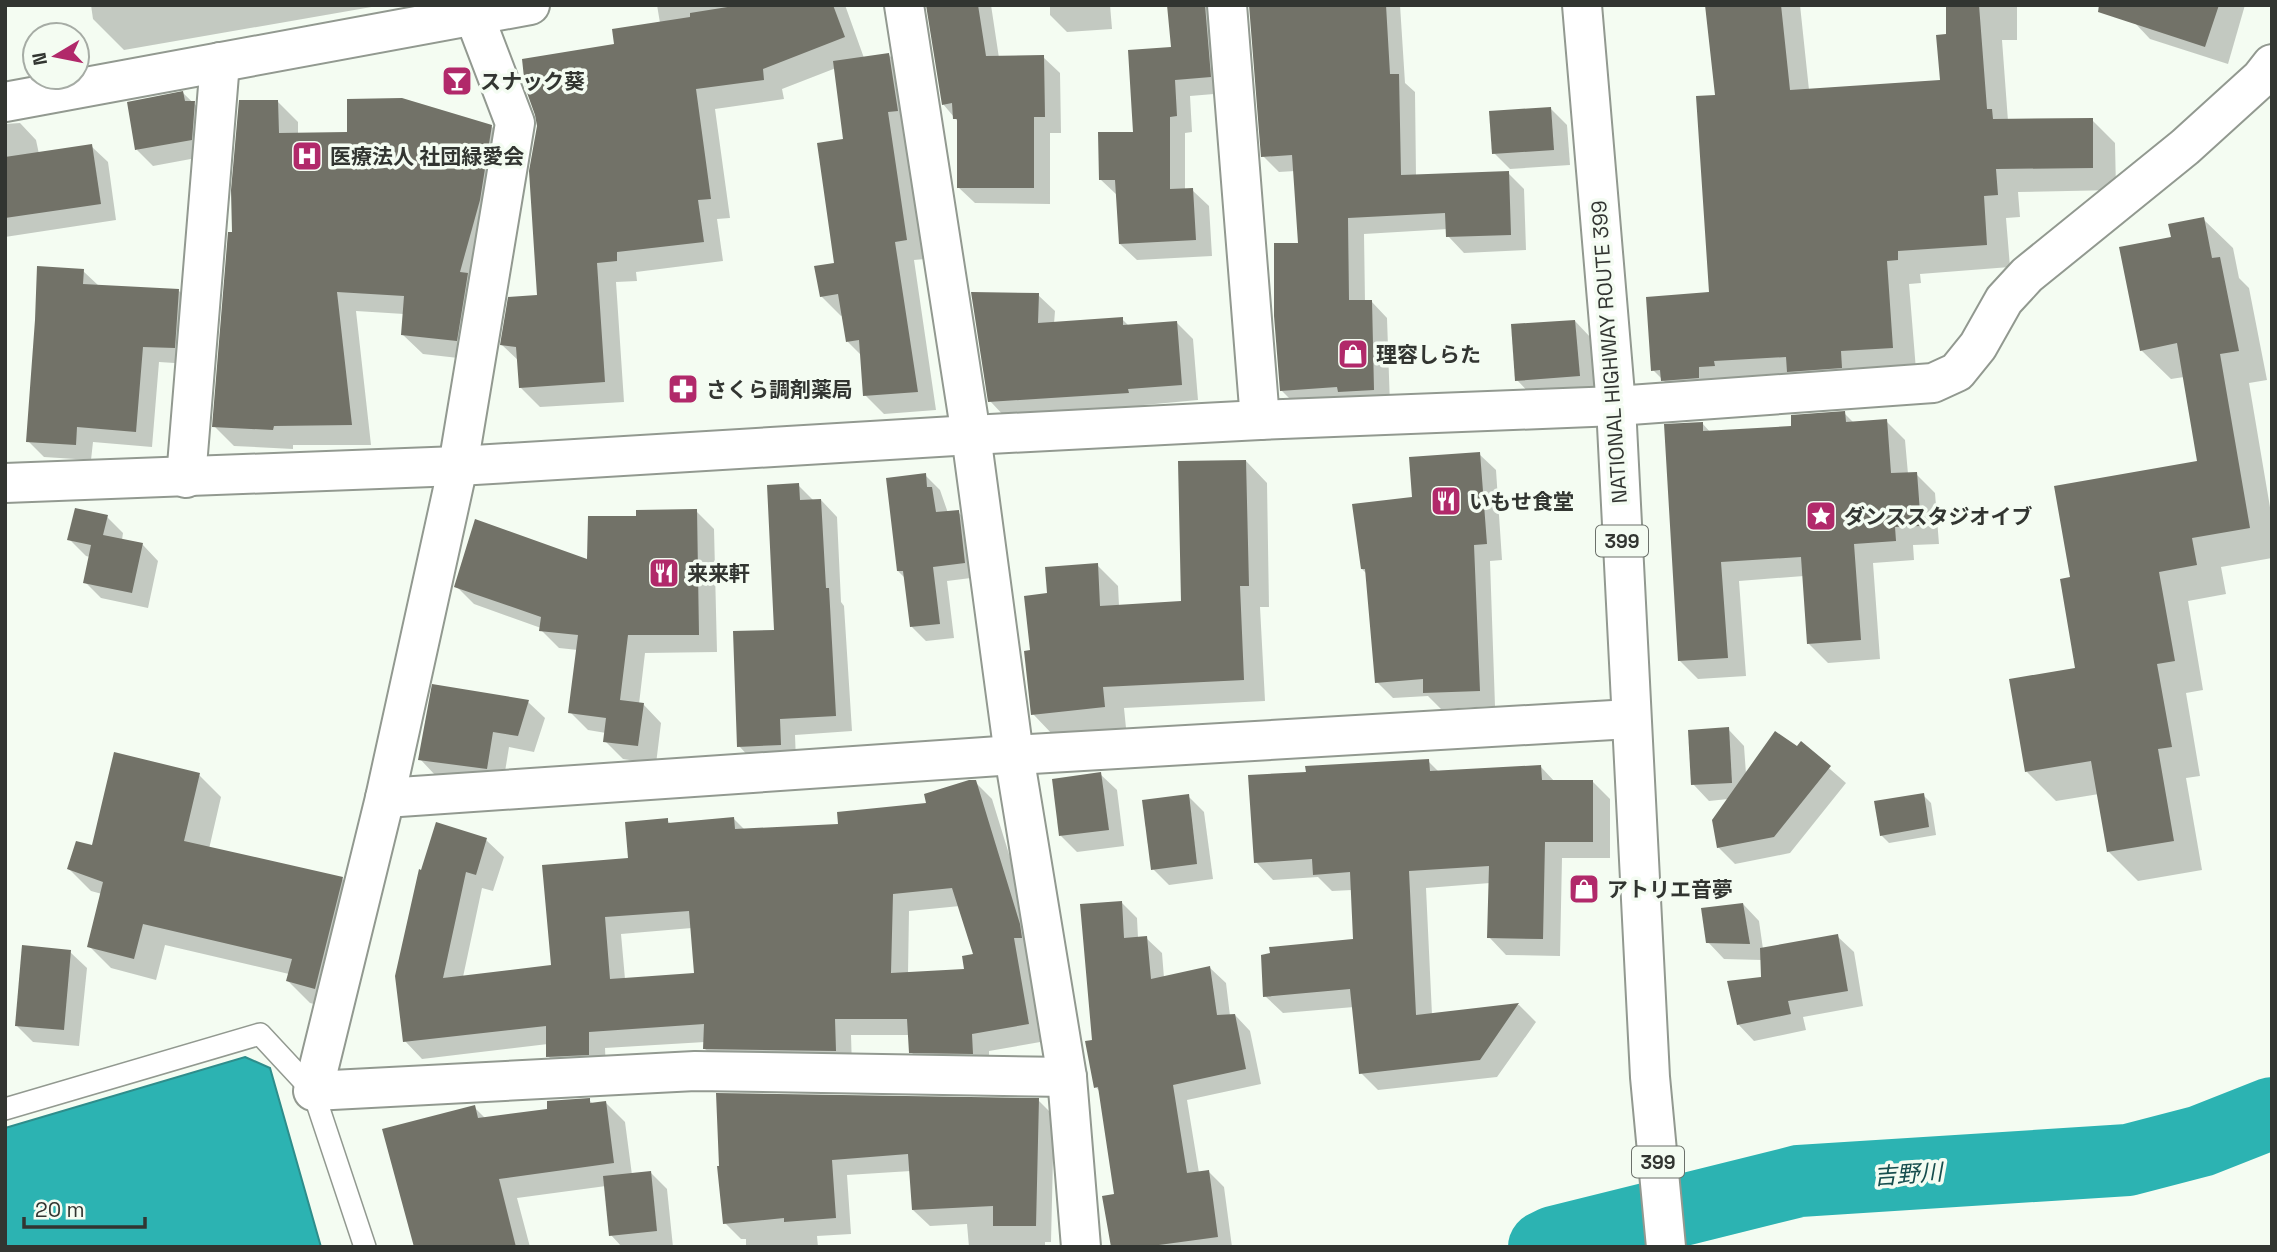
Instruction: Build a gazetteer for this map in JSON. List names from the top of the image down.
{
  "streets": {
    "main road": ["NATIONAL HIGHWAY ROUTE 399", "399"]
  },
  "water": ["吉野川"],
  "places": {
    "bar": ["スナック葵"],
    "hospital": ["医療法人 社団緑愛会"],
    "shop": ["理容しらた", "アトリエ音夢"],
    "pharmacy": ["さくら調剤薬局"],
    "restaurant": ["いもせ食堂", "来来軒"],
    "place": ["ダンススタジオイブ"]
  },
  "scale_bar": "20 m",
  "north": "left"
}
